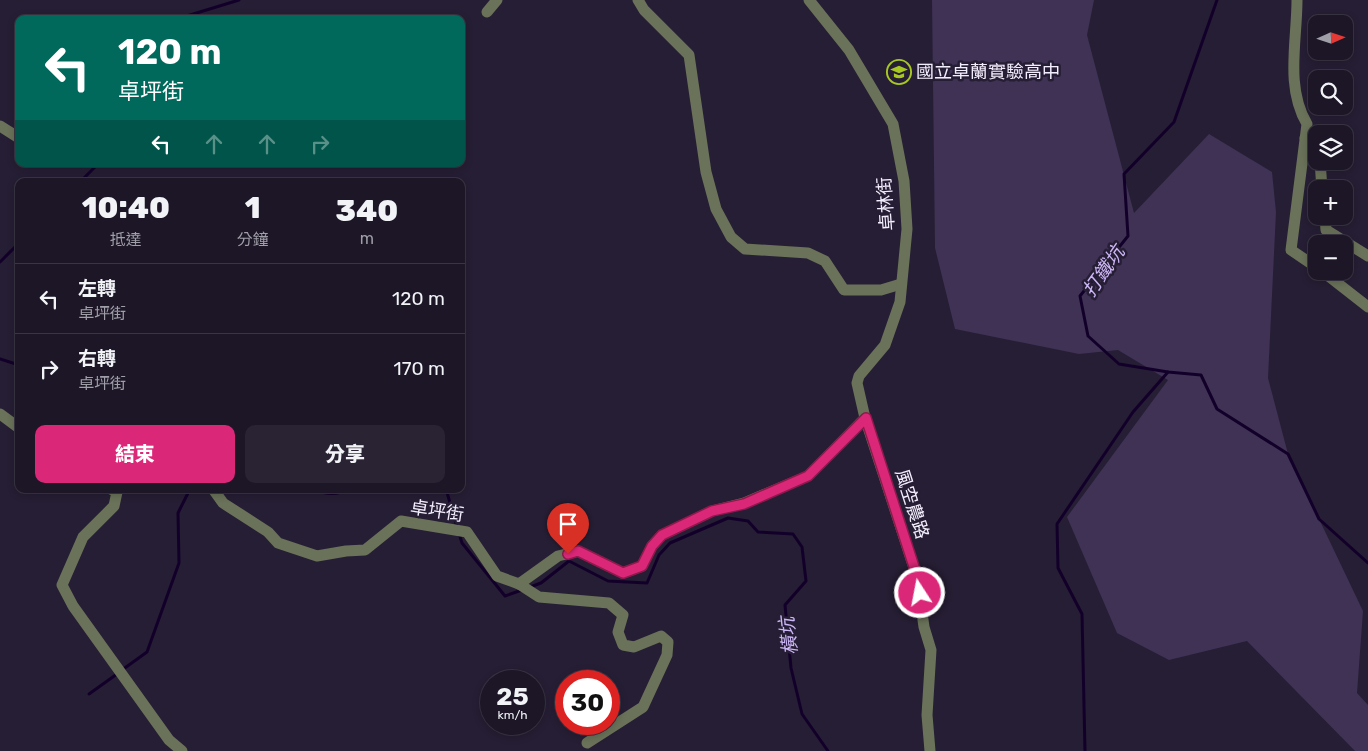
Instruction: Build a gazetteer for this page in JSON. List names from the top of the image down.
{
  "streets": {
    "street": ["卓林街", "風空農路", "卓坪街"]
  },
  "crossings": [
    ["卓林街", "風空農路"]
  ],
  "water": ["打鐵坑", "橫坑"],
  "places": {
    "school or university": ["國立卓蘭實驗高中"]
  },
  "north": "right",
  "page": {
    "map_buttons": ["+", "−"],
    "turn": ["120 m", "卓坪街"],
    "eta": [
      "10:40",
      "抵達",
      "1",
      "分鐘",
      "340",
      "m"
    ],
    "list": [
      {
        "name": "左轉",
        "note": "卓坪街",
        "value": "120 m"
      },
      {
        "name": "右轉",
        "note": "卓坪街",
        "value": "170 m"
      }
    ],
    "buttons": ["結束", "分享"],
    "speed": "25 km/h",
    "limit": "30"
  }
}
